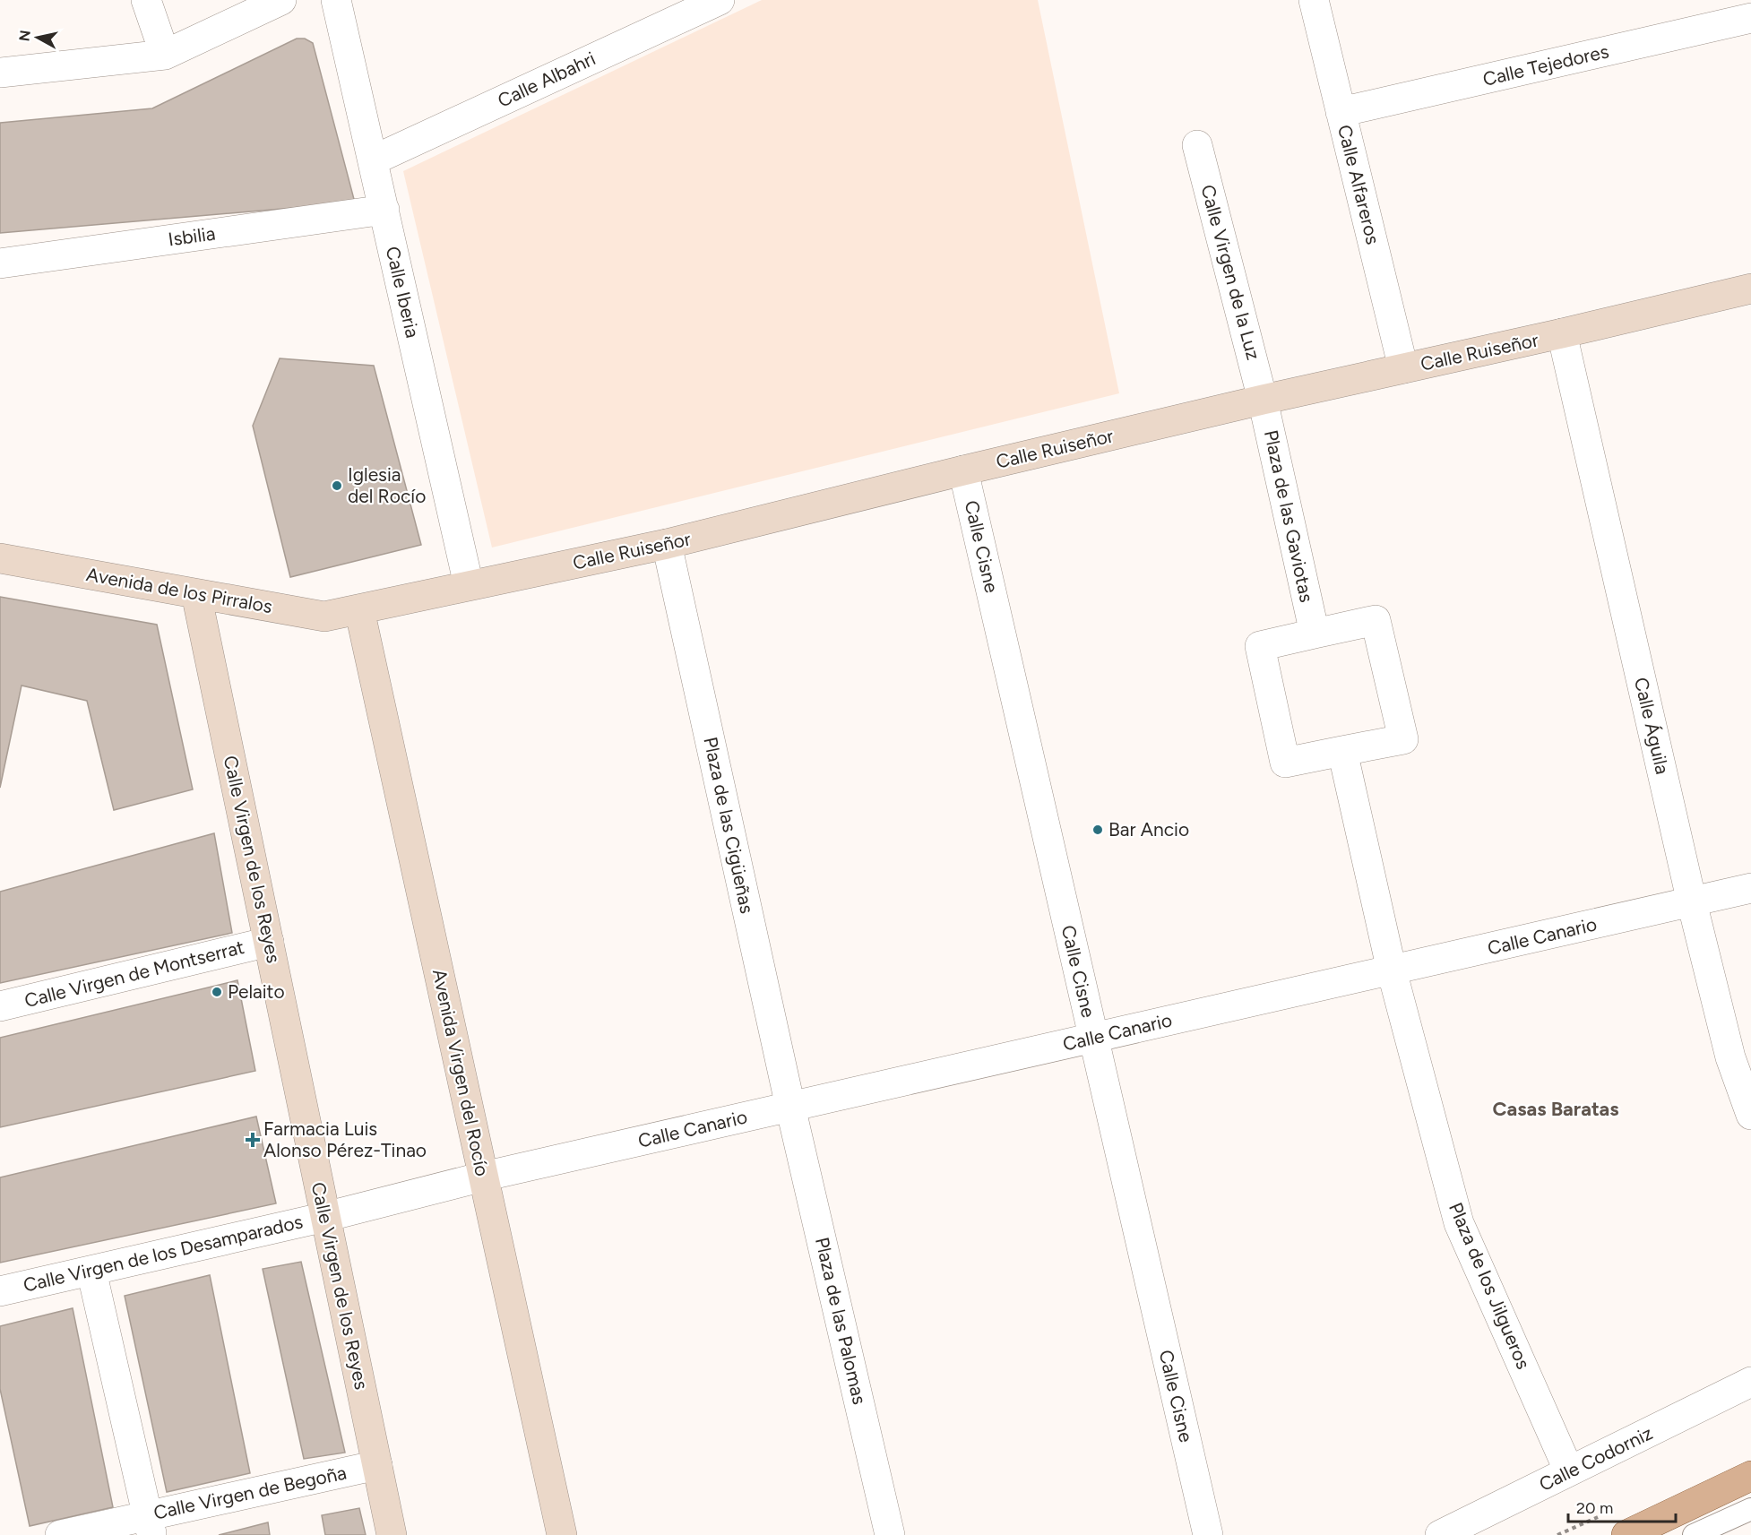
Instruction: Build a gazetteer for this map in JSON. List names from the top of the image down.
{
  "streets": {
    "street": [
      "Calle Tejedores",
      "Calle Albahri",
      "Calle Alfareros",
      "Isbilia",
      "Calle Virgen de la Luz",
      "Calle Iberia",
      "Calle Ruiseñor",
      "Plaza de las Gaviotas",
      "Calle Cisne",
      "Avenida de los Pirralos",
      "Calle Águila",
      "Plaza de las Cigüeñas",
      "Calle Virgen de los Reyes",
      "Calle Canario",
      "Calle Virgen de Montserrat",
      "Avenida Virgen del Rocío",
      "Calle Virgen de los Desamparados",
      "Plaza de los Jilgueros",
      "Plaza de las Palomas",
      "Calle Codorniz",
      "Calle Virgen de Begoña"
    ]
  },
  "crossings": [
    ["Calle Tejedores", "Calle Alfareros"],
    ["Calle Albahri", "Calle Iberia"],
    ["Calle Alfareros", "Calle Ruiseñor"],
    ["Isbilia", "Calle Iberia"],
    ["Calle Virgen de la Luz", "Calle Ruiseñor"],
    ["Calle Virgen de la Luz", "Plaza de las Gaviotas"],
    ["Calle Iberia", "Calle Ruiseñor"],
    ["Calle Ruiseñor", "Plaza de las Gaviotas"],
    ["Calle Ruiseñor", "Calle Cisne"],
    ["Calle Ruiseñor", "Avenida de los Pirralos"],
    ["Calle Ruiseñor", "Calle Águila"],
    ["Calle Ruiseñor", "Plaza de las Cigüeñas"],
    ["Calle Ruiseñor", "Avenida Virgen del Rocío"],
    ["Calle Cisne", "Calle Canario"],
    ["Avenida de los Pirralos", "Calle Virgen de los Reyes"],
    ["Avenida de los Pirralos", "Avenida Virgen del Rocío"],
    ["Calle Águila", "Calle Canario"],
    ["Plaza de las Cigüeñas", "Calle Canario"],
    ["Plaza de las Cigüeñas", "Plaza de las Palomas"],
    ["Calle Virgen de los Reyes", "Calle Virgen de Montserrat"],
    ["Calle Virgen de los Reyes", "Calle Virgen de los Desamparados"],
    ["Calle Virgen de los Reyes", "Calle Virgen de Begoña"],
    ["Calle Canario", "Avenida Virgen del Rocío"],
    ["Calle Canario", "Calle Virgen de los Desamparados"],
    ["Calle Canario", "Plaza de los Jilgueros"],
    ["Calle Canario", "Plaza de las Palomas"],
    ["Avenida Virgen del Rocío", "Calle Virgen de los Desamparados"],
    ["Plaza de los Jilgueros", "Calle Codorniz"]
  ],
  "districts": ["Casas Baratas"],
  "places": {
    "other": ["Iglesia del Rocío", "Bar Ancio", "Pelaito"],
    "health": ["Farmacia Luis Alonso Pérez-Tinao"]
  },
  "scale_bar": "20 m",
  "north": "left"
}
